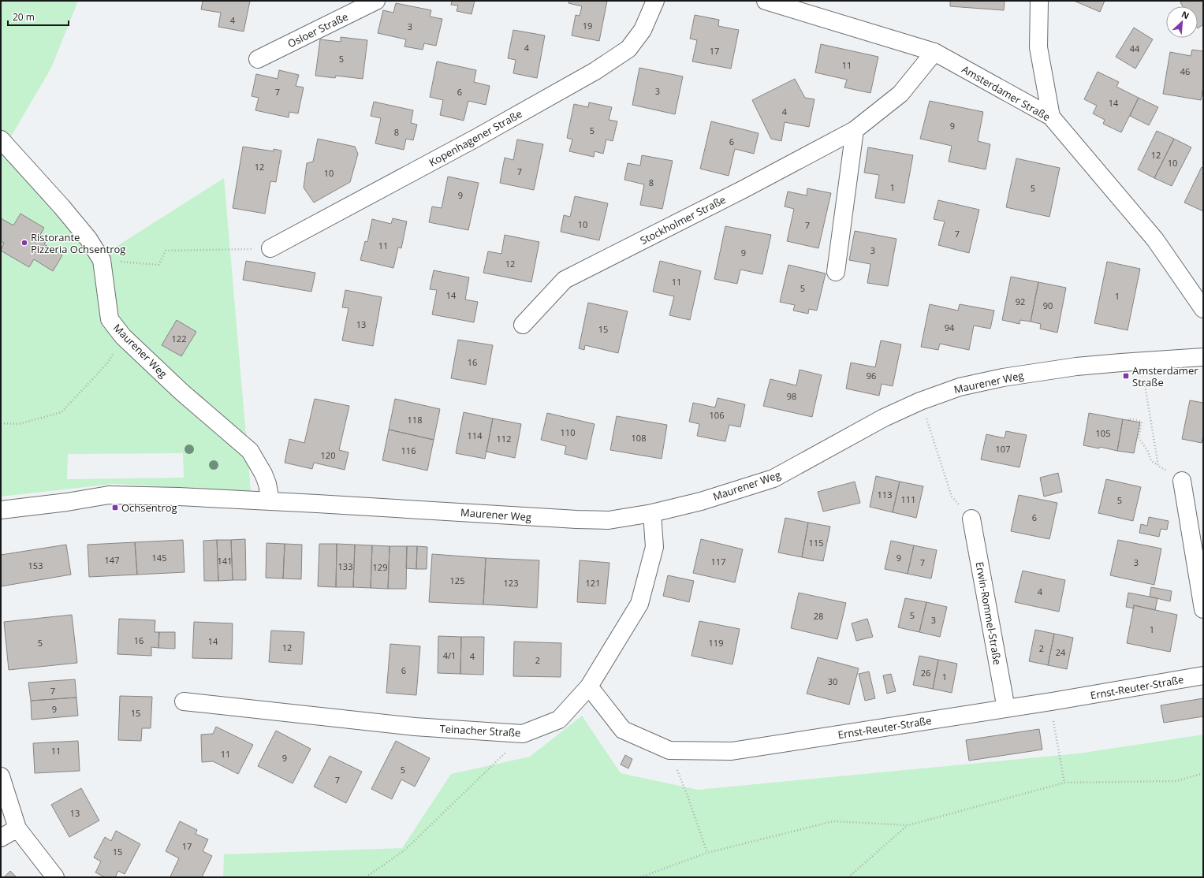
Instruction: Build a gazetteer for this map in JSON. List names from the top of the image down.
{
  "streets": {
    "street": [
      "Osloer Straße",
      "Amsterdamer Straße",
      "Kopenhagener Straße",
      "Stockholmer Straße",
      "Maurener Weg",
      "Erwin-Rommel-Straße",
      "Ernst-Reuter-Straße",
      "Teinacher Straße"
    ]
  },
  "crossings": [
    ["Amsterdamer Straße", "Stockholmer Straße"],
    ["Maurener Weg", "Teinacher Straße"],
    ["Erwin-Rommel-Straße", "Ernst-Reuter-Straße"],
    ["Ernst-Reuter-Straße", "Teinacher Straße"]
  ],
  "places": {
    "other": ["Ristorante Pizzeria Ochsentrog"],
    "transit": ["Amsterdamer Straße", "Ochsentrog"]
  },
  "house_numbers": [
    "4",
    "19",
    "3",
    "4",
    "44",
    "17",
    "5",
    "11",
    "46",
    "3",
    "7",
    "6",
    "14",
    "4",
    "9",
    "5",
    "8",
    "6",
    "12",
    "10",
    "12",
    "7",
    "10",
    "8",
    "1",
    "5",
    "9",
    "10",
    "7",
    "7",
    "11",
    "3",
    "9",
    "12",
    "11",
    "5",
    "14",
    "1",
    "92",
    "90",
    "13",
    "94",
    "15",
    "122",
    "16",
    "96",
    "98",
    "106",
    "118",
    "110",
    "105",
    "114",
    "108",
    "112",
    "107",
    "116",
    "120",
    "113",
    "111",
    "5",
    "6",
    "115",
    "145",
    "9",
    "147",
    "141",
    "117",
    "7",
    "3",
    "153",
    "133",
    "129",
    "125",
    "123",
    "121",
    "4",
    "5",
    "28",
    "3",
    "1",
    "16",
    "14",
    "5",
    "119",
    "12",
    "2",
    "24",
    "4/1",
    "4",
    "2",
    "6",
    "26",
    "1",
    "30",
    "7",
    "9",
    "15",
    "11",
    "11",
    "9",
    "5",
    "7",
    "13",
    "17",
    "15"
  ],
  "scale_bar": "20 m",
  "north": "top right"
}
